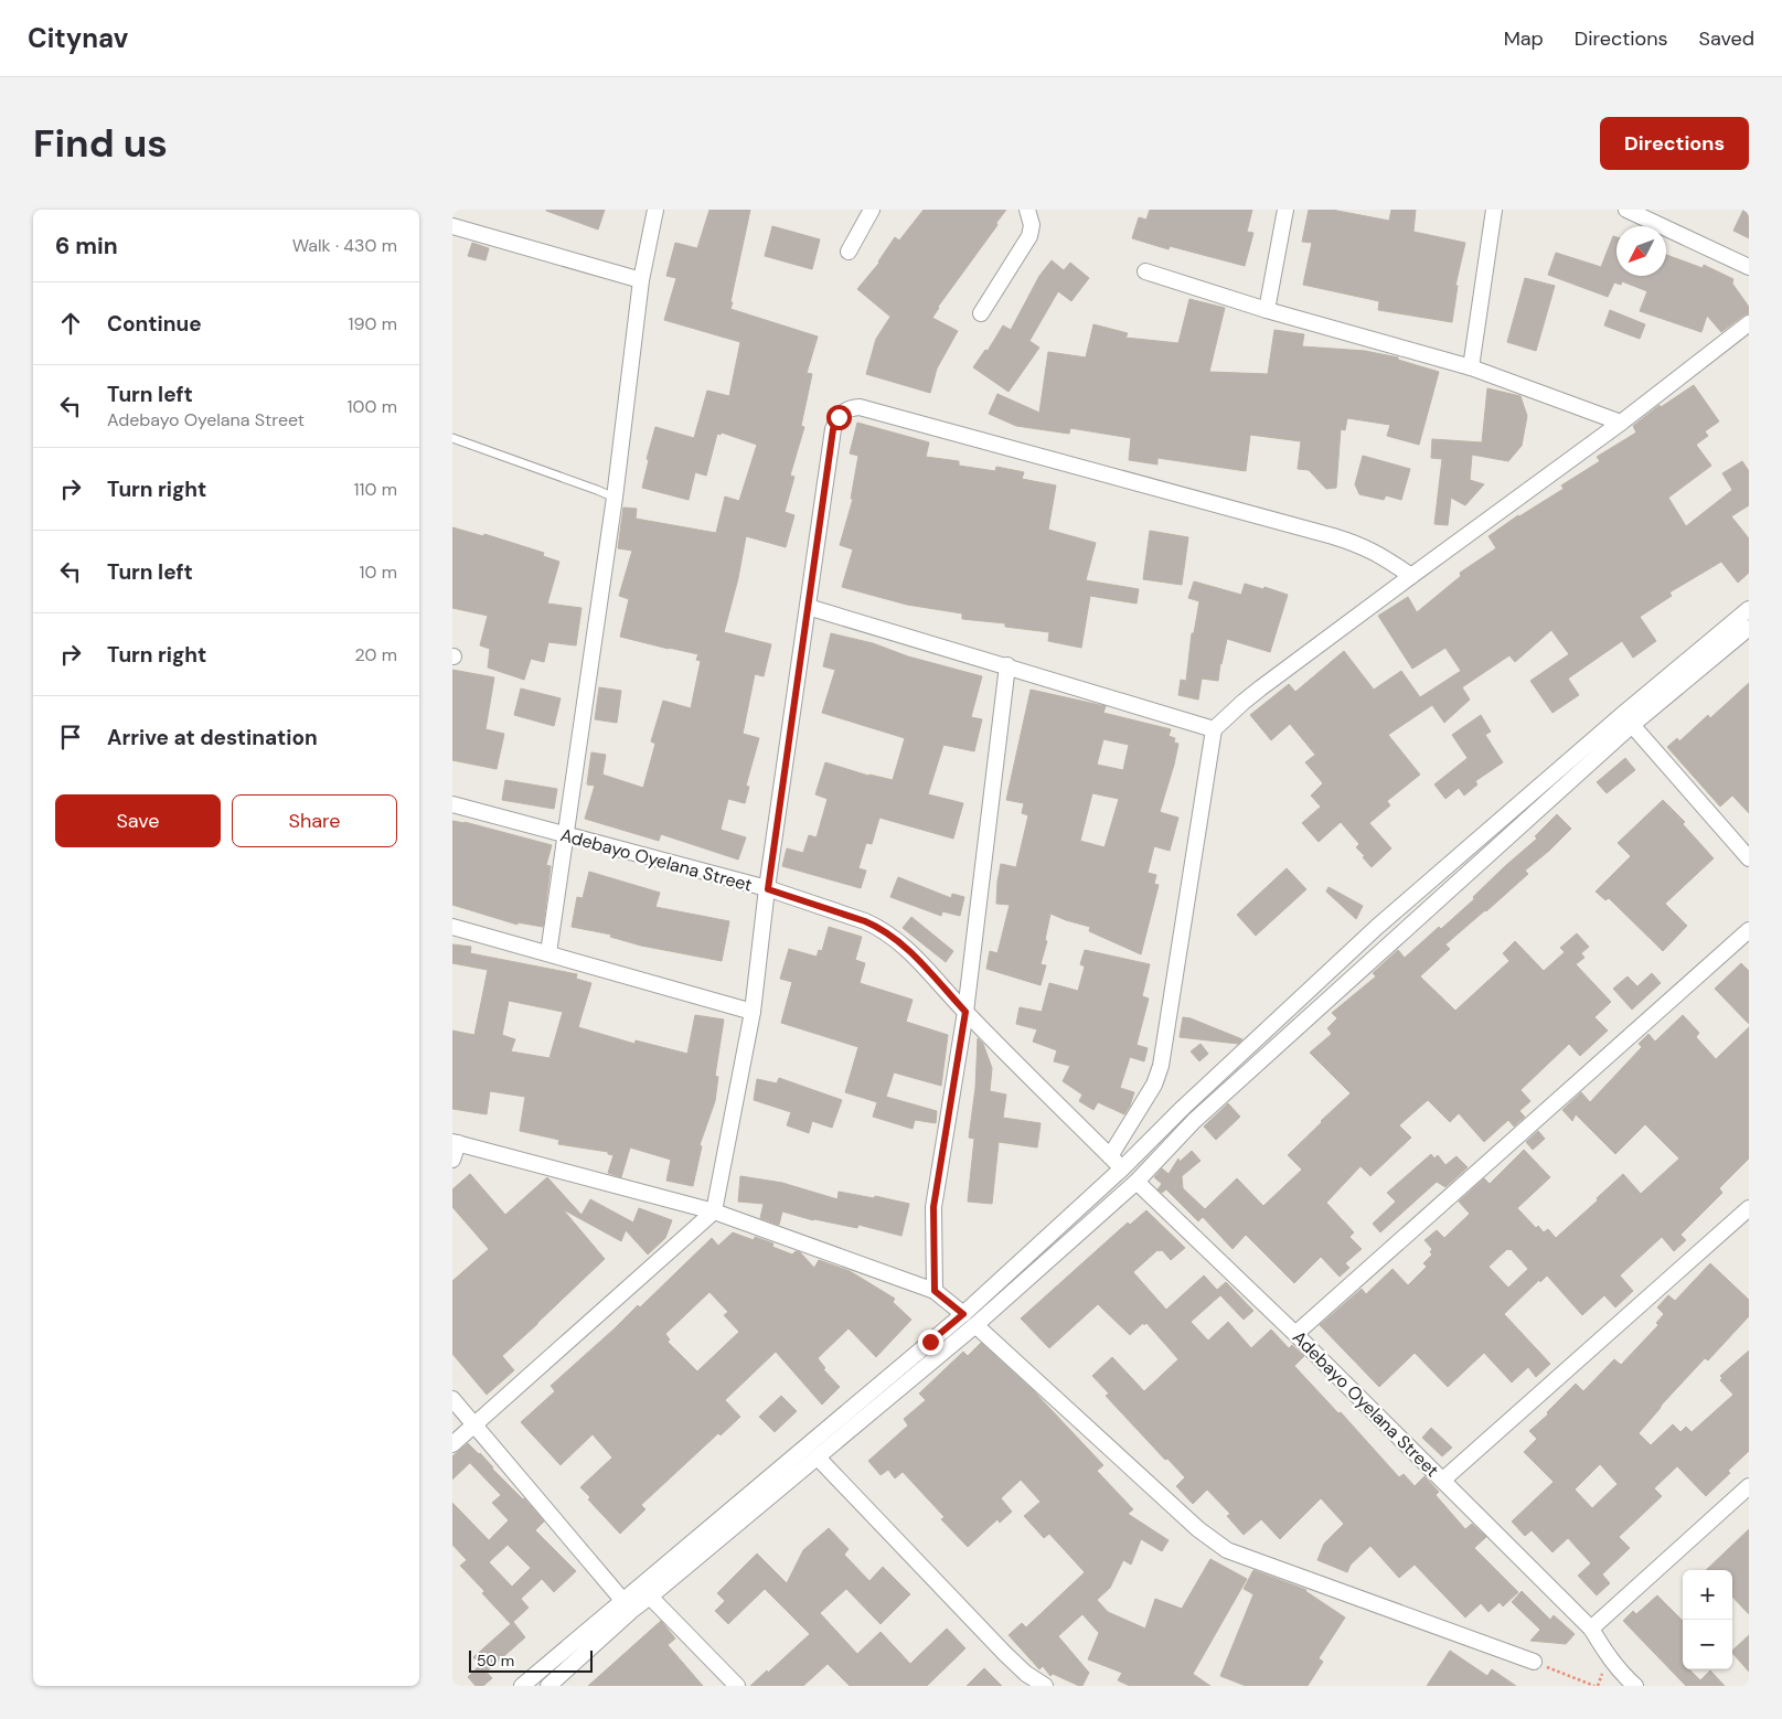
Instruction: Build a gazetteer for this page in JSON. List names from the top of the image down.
{
  "streets": {
    "street": ["Adebayo Oyelana Street"]
  },
  "scale_bar": "50 m",
  "north": "bottom left",
  "page": {
    "header": "Citynav",
    "nav": ["Map", "Directions", "Saved"],
    "buttons": [
      "Directions",
      ["Save", "Share"]
    ],
    "title": "Find us",
    "heading": ["6 min", "Walk · 430 m"],
    "list": [
      ["Continue", "190 m"],
      ["Turn left", "Adebayo Oyelana Street", "100 m"],
      ["Turn right", "110 m"],
      ["Turn left", "10 m"],
      ["Turn right", "20 m"],
      "Arrive at destination"
    ],
    "map_buttons": ["+", "−"],
    "scale": "50 m"
  }
}
